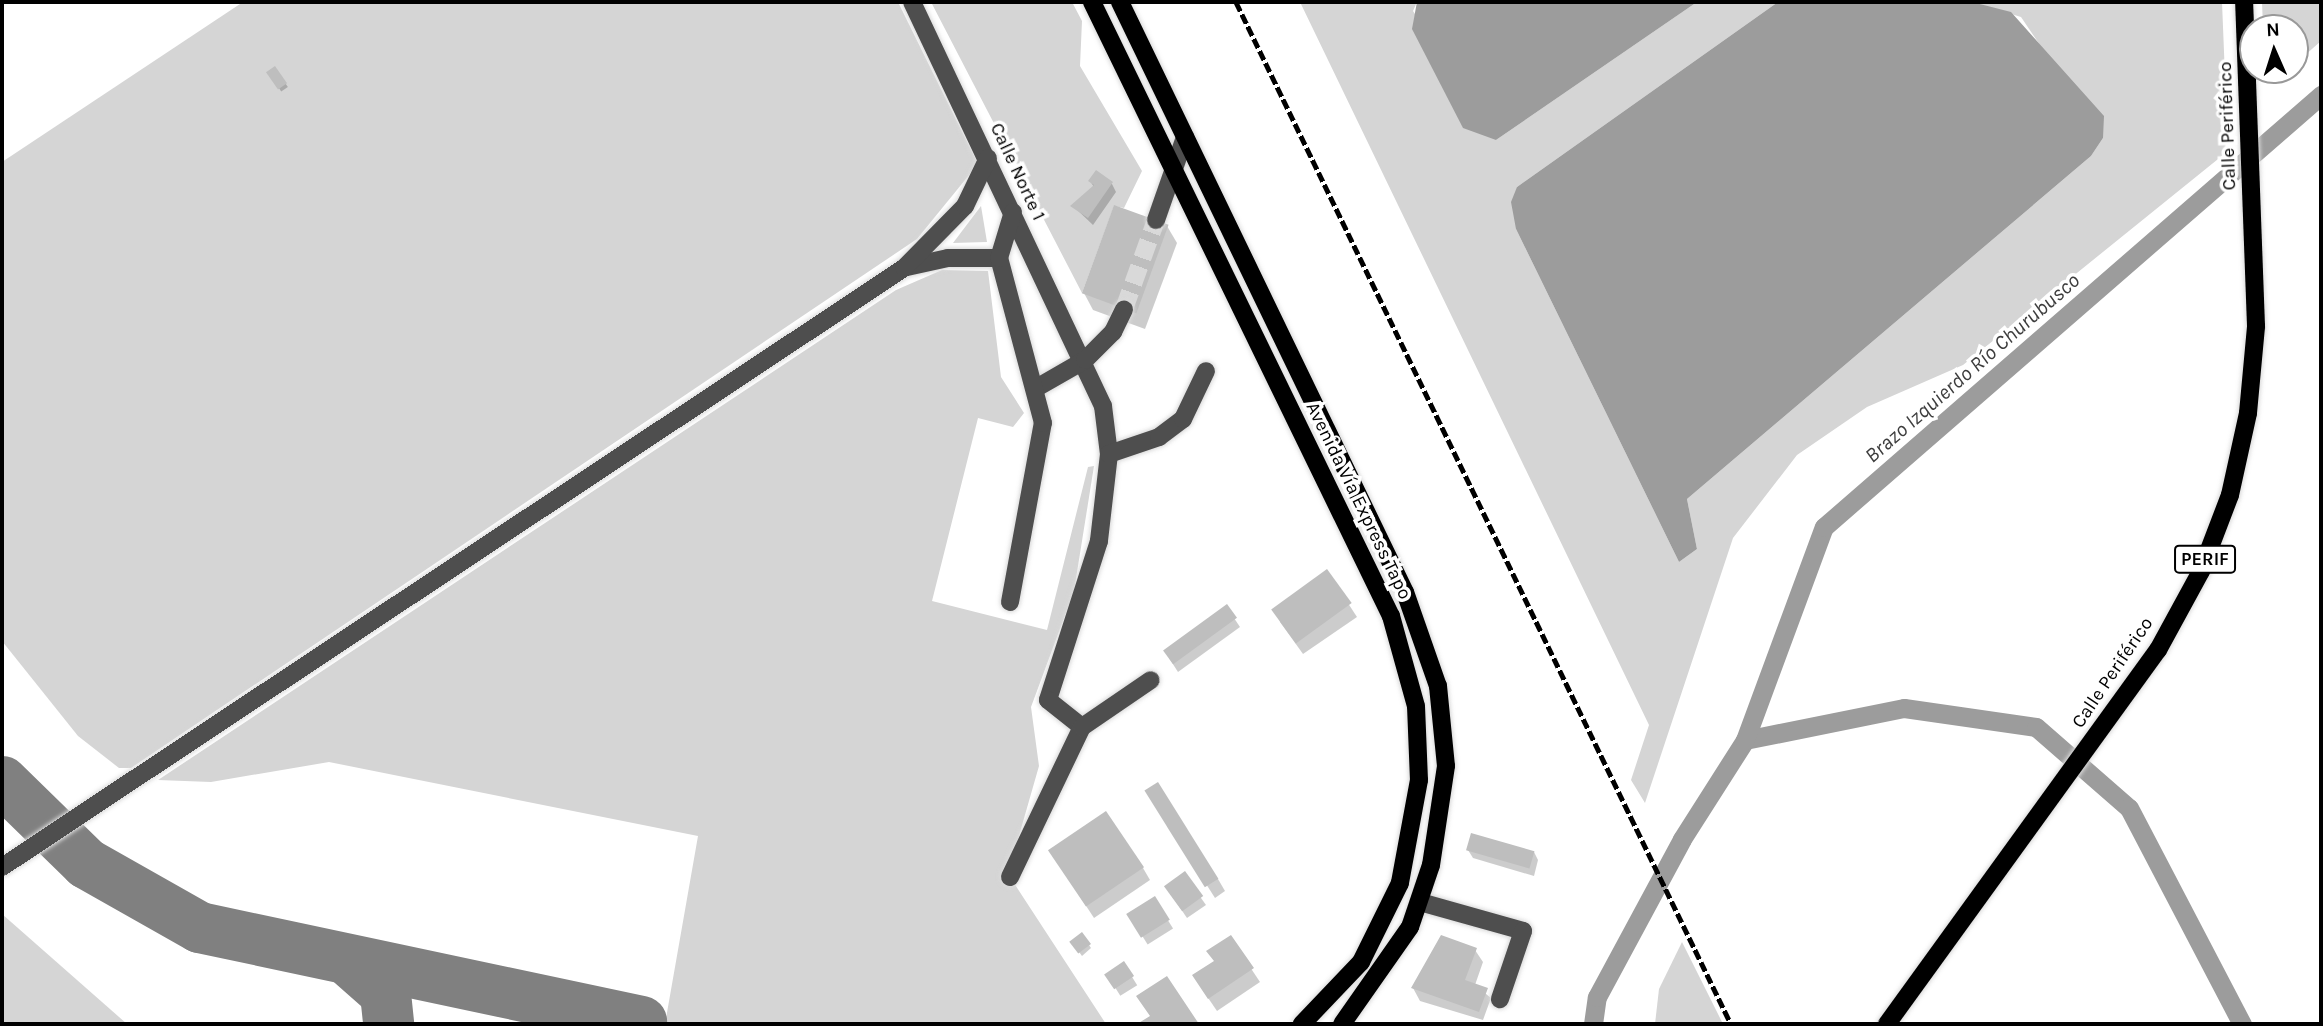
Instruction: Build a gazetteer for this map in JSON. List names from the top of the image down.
{
  "streets": {
    "main road": ["Calle Periférico", "Avenida Vía Express Tapo", "PERIF"],
    "lane": ["Calle Norte 1"]
  },
  "water": ["Brazo Izquierdo Río Churubusco"],
  "north": "top"
}
